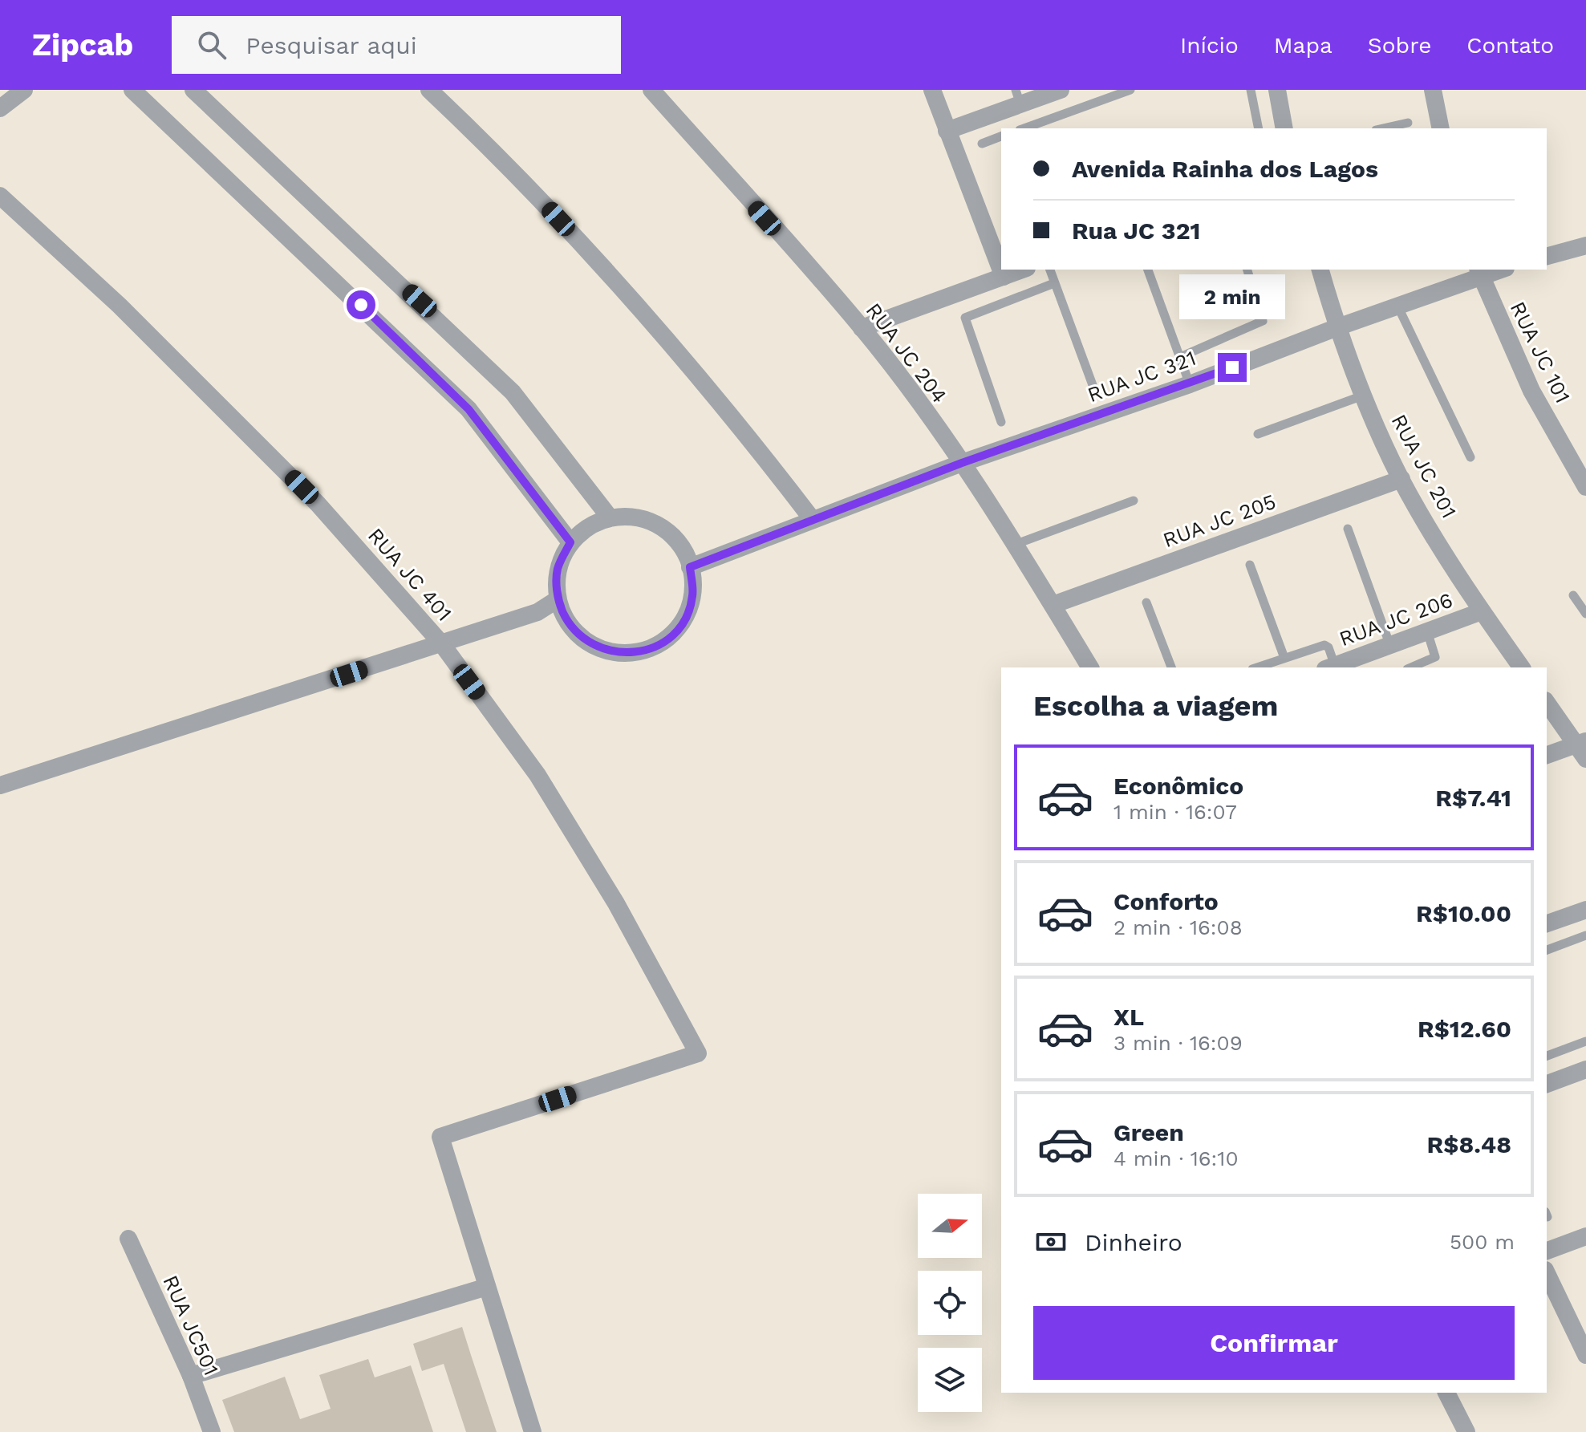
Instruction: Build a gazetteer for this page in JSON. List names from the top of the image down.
{
  "streets": {
    "street": [
      "RUA JC 101",
      "RUA JC 204",
      "RUA JC 321",
      "RUA JC 201",
      "RUA JC 205",
      "RUA JC 401",
      "RUA JC 206",
      "RUA JC501"
    ]
  },
  "crossings": [
    ["RUA JC 101", "RUA JC 321"],
    ["RUA JC 204", "RUA JC 321"],
    ["RUA JC 204", "RUA JC 205"],
    ["RUA JC 321", "RUA JC 201"],
    ["RUA JC 201", "RUA JC 205"],
    ["RUA JC 201", "RUA JC 206"]
  ],
  "north": "right",
  "page": {
    "header": "Zipcab",
    "search": "Pesquisar aqui",
    "nav": [
      "Início",
      "Mapa",
      "Sobre",
      "Contato"
    ],
    "banner": ["Avenida Rainha dos Lagos", "Rua JC 321"],
    "bubble": "2 min",
    "heading": "Escolha a viagem",
    "list": [
      {
        "name": "Econômico",
        "note": "1 min · 16:07",
        "value": "R$7.41"
      },
      {
        "name": "Conforto",
        "note": "2 min · 16:08",
        "value": "R$10.00"
      },
      {
        "name": "XL",
        "note": "3 min · 16:09",
        "value": "R$12.60"
      },
      {
        "name": "Green",
        "note": "4 min · 16:10",
        "value": "R$8.48"
      }
    ],
    "pay": ["Dinheiro", "500 m"],
    "buttons": "Confirmar"
  }
}
